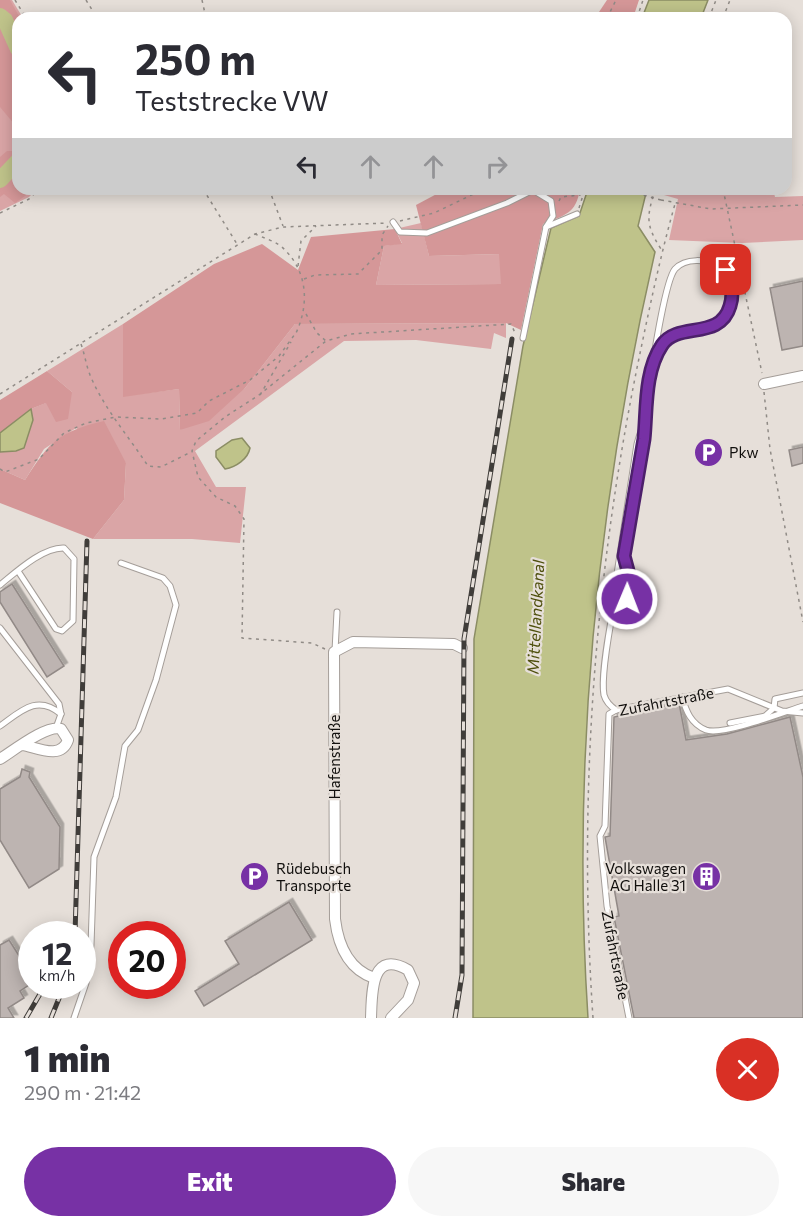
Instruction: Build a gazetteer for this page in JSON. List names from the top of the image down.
{
  "streets": {
    "street": ["Hafenstraße"],
    "lane": ["Zufahrtstraße", "Zufahrtsraße"]
  },
  "crossings": [
    ["Zufahrtstraße", "Zufahrtsraße"]
  ],
  "water": ["Mittellandkanal"],
  "places": {
    "parking": ["Pkw", "Rüdebusch Transporte"],
    "building": ["Volkswagen AG Halle 31"]
  },
  "page": {
    "turn": ["250 m", "Teststrecke VW"],
    "speed": "12 km/h",
    "limit": "20",
    "heading": ["1 min", "290 m · 21:42"],
    "buttons": ["Exit", "Share"]
  }
}
